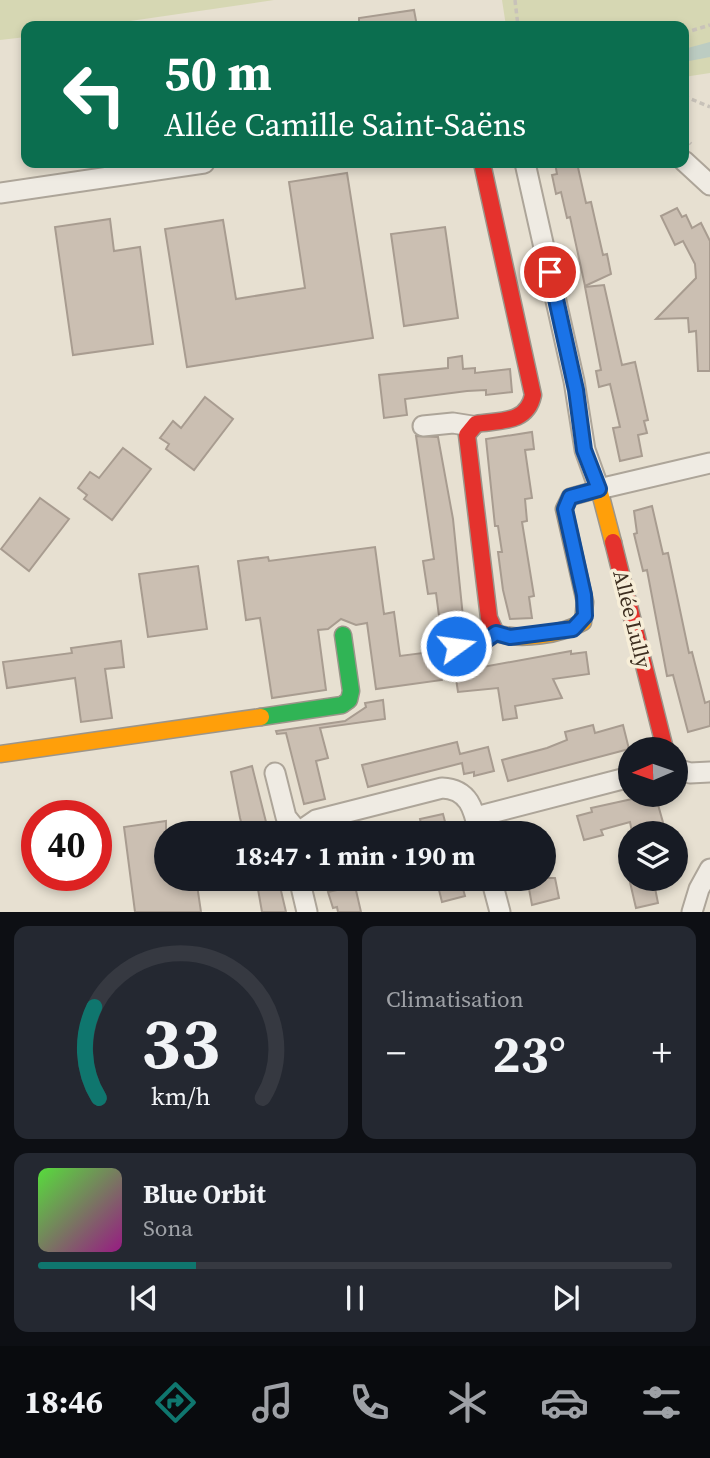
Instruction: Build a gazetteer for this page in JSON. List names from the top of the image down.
{
  "streets": {
    "street": ["Allée Lully"]
  },
  "north": "left",
  "page": {
    "turn": ["50 m", "Allée Camille Saint-Saëns"],
    "limit": "40",
    "trip": "18:47 · 1 min · 190 m",
    "tile": "Climatisation",
    "heat": ["−", "23°", "+"],
    "song": ["Blue Orbit", "Sona"],
    "tabs": "18:46",
    "gauge": ["33", "km/h"]
  }
}
